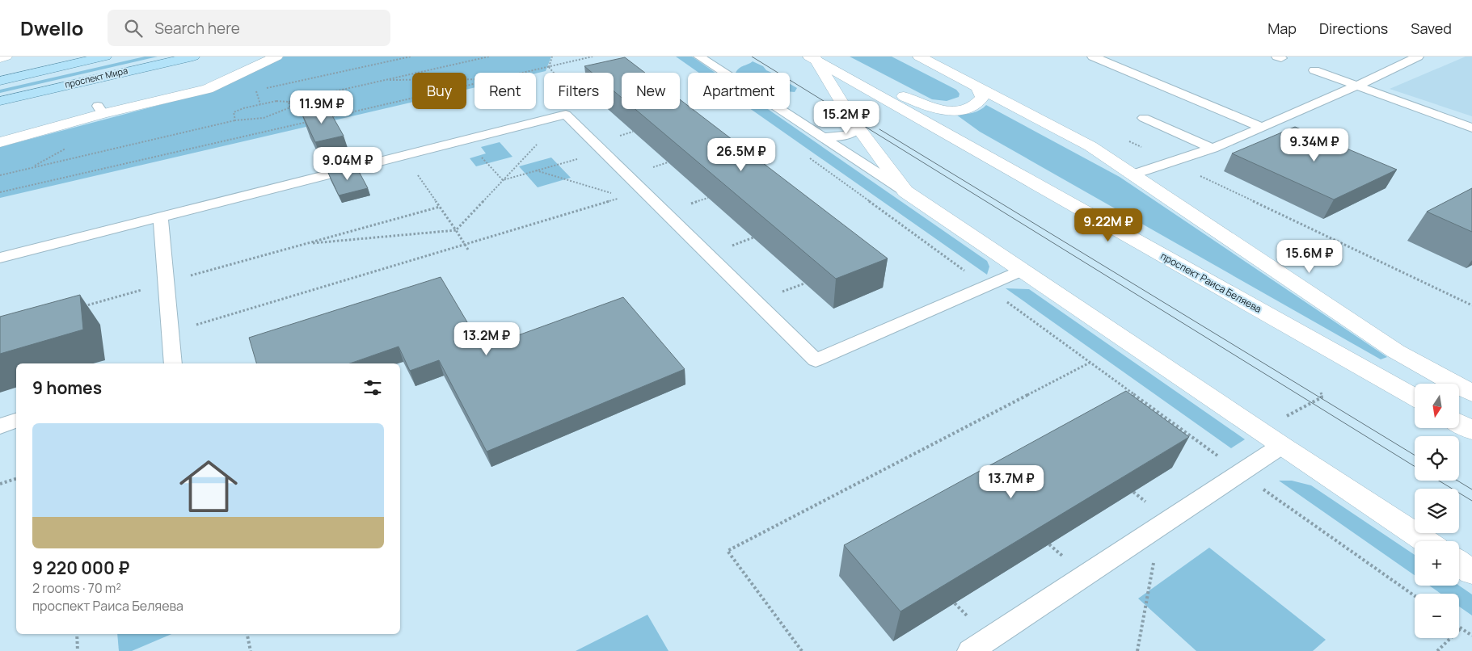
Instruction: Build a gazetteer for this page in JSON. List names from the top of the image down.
{
  "streets": {
    "main road": ["проспект Мира"],
    "street": ["проспект Раиса Беляева"]
  },
  "north": "bottom",
  "page": {
    "header": "Dwello",
    "search": "Search here",
    "nav": ["Map", "Directions", "Saved"],
    "chip": [
      "Buy",
      "Rent",
      "Filters",
      "New",
      "Apartment"
    ],
    "price": [
      "11.9M ₽",
      "15.2M ₽",
      "9.34M ₽",
      "26.5M ₽",
      "9.04M ₽",
      "9.22M ₽",
      "15.6M ₽",
      "13.2M ₽",
      "13.7M ₽"
    ],
    "heading": "9 homes",
    "map_buttons": ["+", "−"],
    "list": [
      {
        "name": "9 220 000 ₽",
        "note": "2 rooms · 70 m² · проспект Раиса Беляева"
      }
    ]
  }
}
